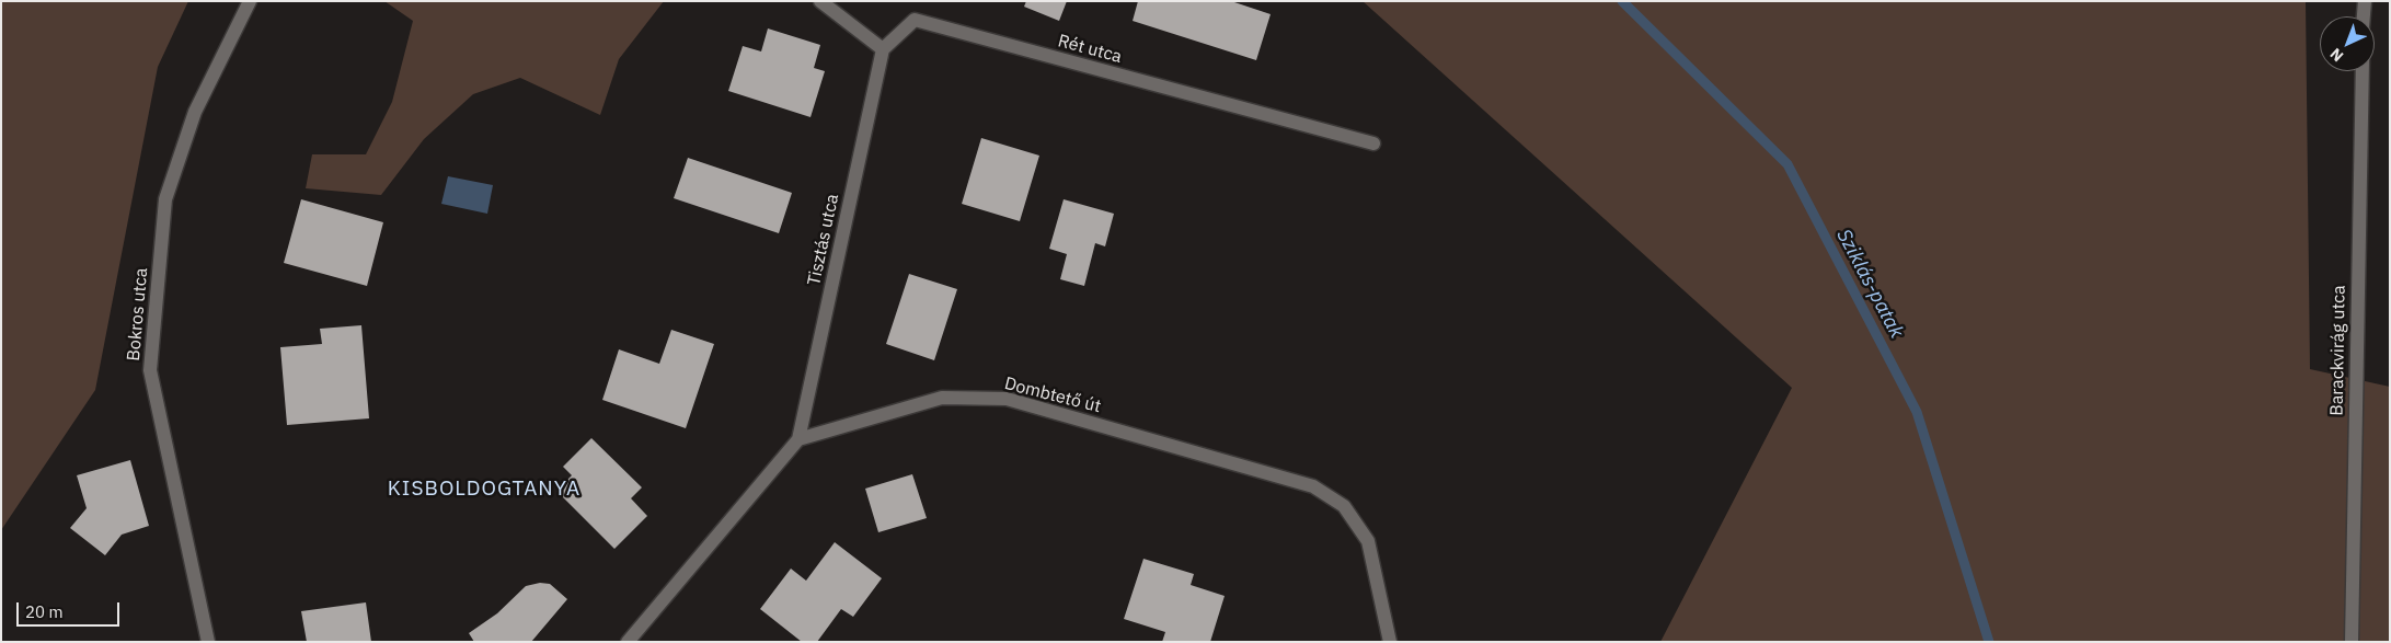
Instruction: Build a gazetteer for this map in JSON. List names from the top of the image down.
{
  "streets": {
    "street": [
      "Rét utca",
      "Tisztás utca",
      "Bokros utca",
      "Barackvirág utca",
      "Dombtető út"
    ]
  },
  "crossings": [
    ["Rét utca", "Tisztás utca"],
    ["Tisztás utca", "Dombtető út"]
  ],
  "districts": ["KISBOLDOGTANYA"],
  "water": ["Sziklás-patak"],
  "scale_bar": "20 m",
  "north": "bottom left"
}
